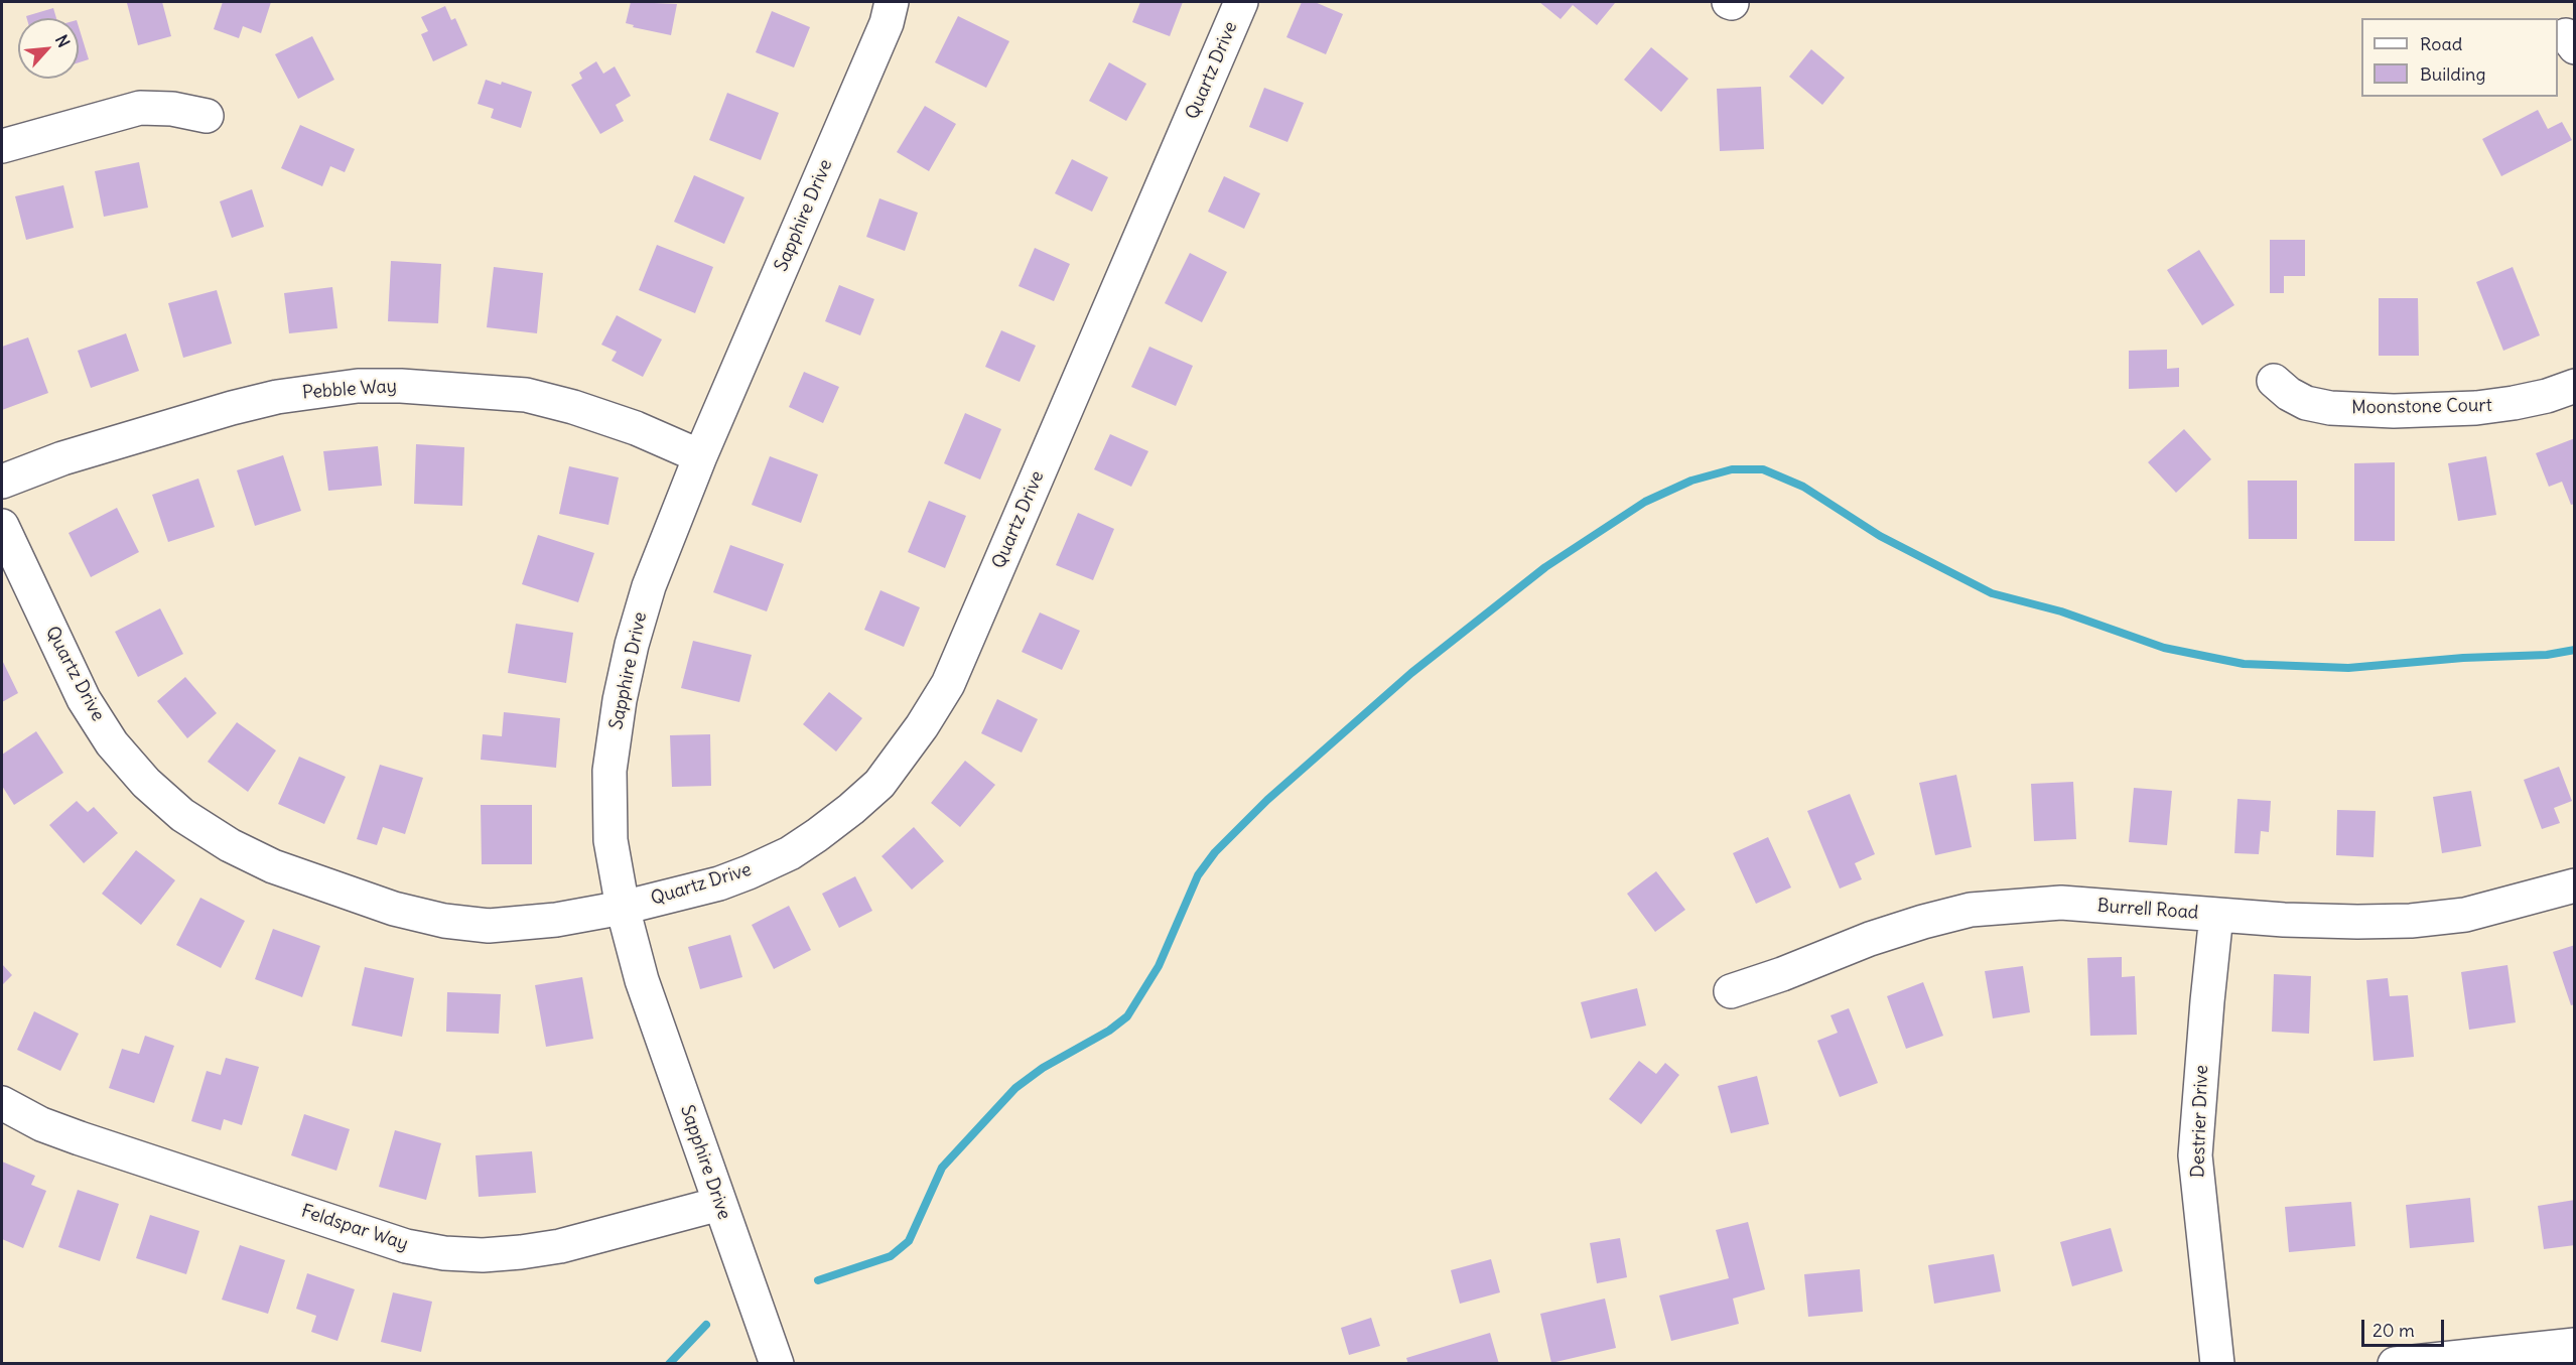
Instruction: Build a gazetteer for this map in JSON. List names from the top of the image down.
{
  "streets": {
    "street": [
      "Quartz Drive",
      "Sapphire Drive",
      "Pebble Way",
      "Moonstone Court",
      "Burrell Road",
      "Destrier Drive",
      "Feldspar Way"
    ]
  },
  "crossings": [
    ["Quartz Drive", "Sapphire Drive"],
    ["Sapphire Drive", "Pebble Way"],
    ["Sapphire Drive", "Feldspar Way"],
    ["Burrell Road", "Destrier Drive"]
  ],
  "legend": ["Road", "Building"],
  "scale_bar": "20 m",
  "north": "top right"
}
